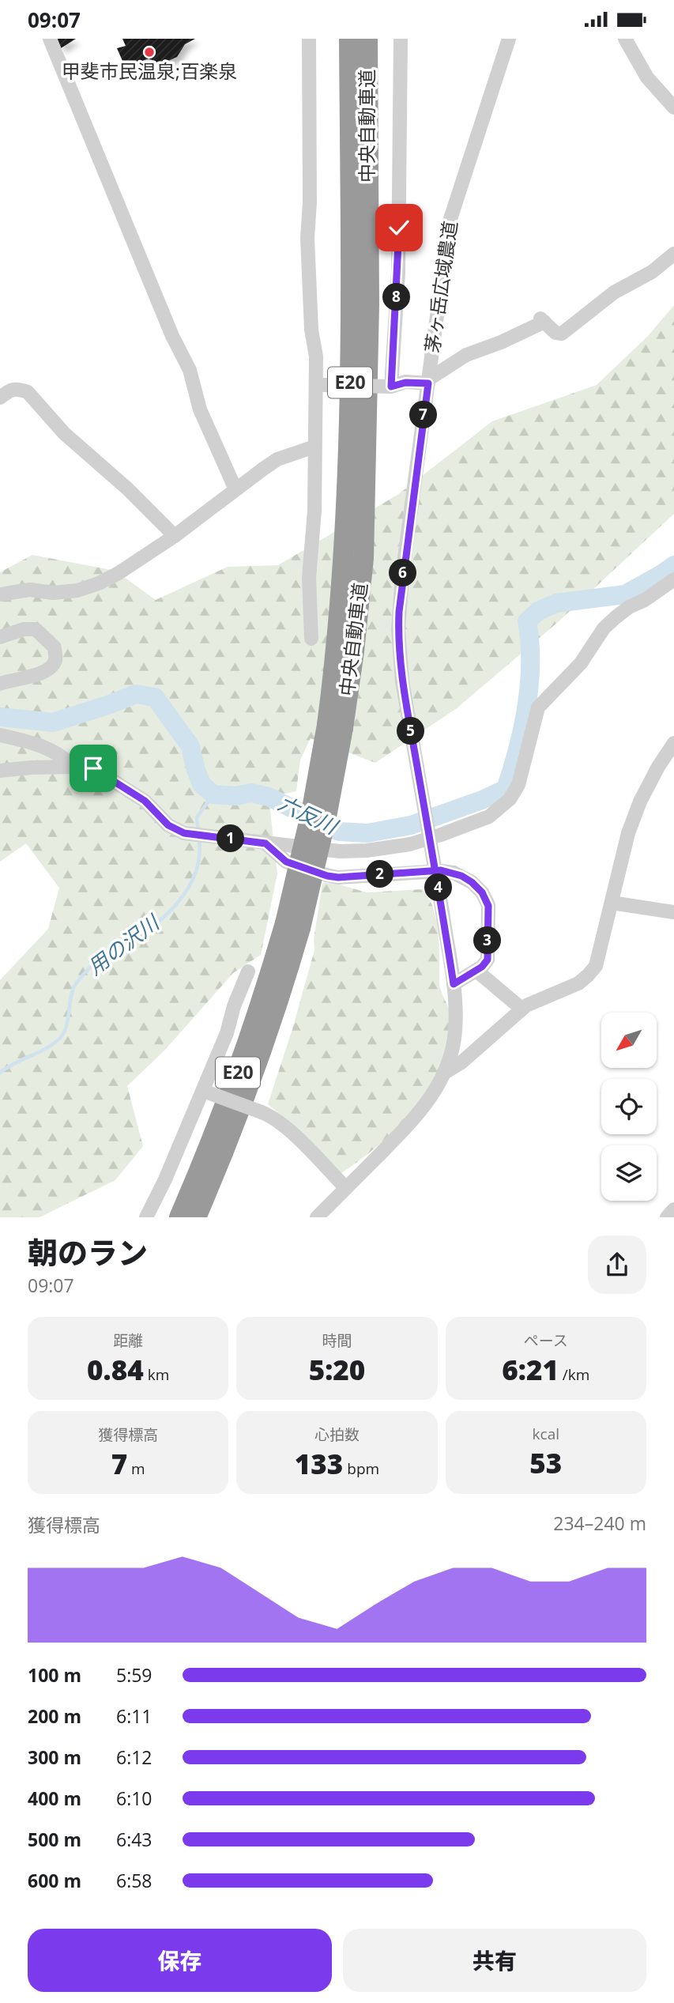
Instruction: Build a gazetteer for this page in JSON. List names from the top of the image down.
{
  "streets": {
    "highway": ["中央自動車道", "E20"],
    "street": ["茅ヶ岳広域農道"]
  },
  "water": ["六反川", "用の沢川"],
  "places": ["甲斐市民温泉;百楽泉"],
  "north": "bottom left",
  "page": {
    "status": "09:07",
    "pins": [
      "8",
      "7",
      "6",
      "5",
      "1",
      "2",
      "4",
      "3"
    ],
    "heading": ["朝のラン", "09:07"],
    "stats": [
      ["距離", "0.84 km"],
      ["時間", "5:20"],
      ["ペース", "6:21 /km"],
      ["獲得標高", "7 m"],
      ["心拍数", "133 bpm"],
      ["kcal", "53"]
    ],
    "chart": ["獲得標高", "234–240 m"],
    "list": [
      {
        "name": "100 m",
        "note": "5:59"
      },
      {
        "name": "200 m",
        "note": "6:11"
      },
      {
        "name": "300 m",
        "note": "6:12"
      },
      {
        "name": "400 m",
        "note": "6:10"
      },
      {
        "name": "500 m",
        "note": "6:43"
      },
      {
        "name": "600 m",
        "note": "6:58"
      }
    ],
    "buttons": ["保存", "共有"]
  }
}
